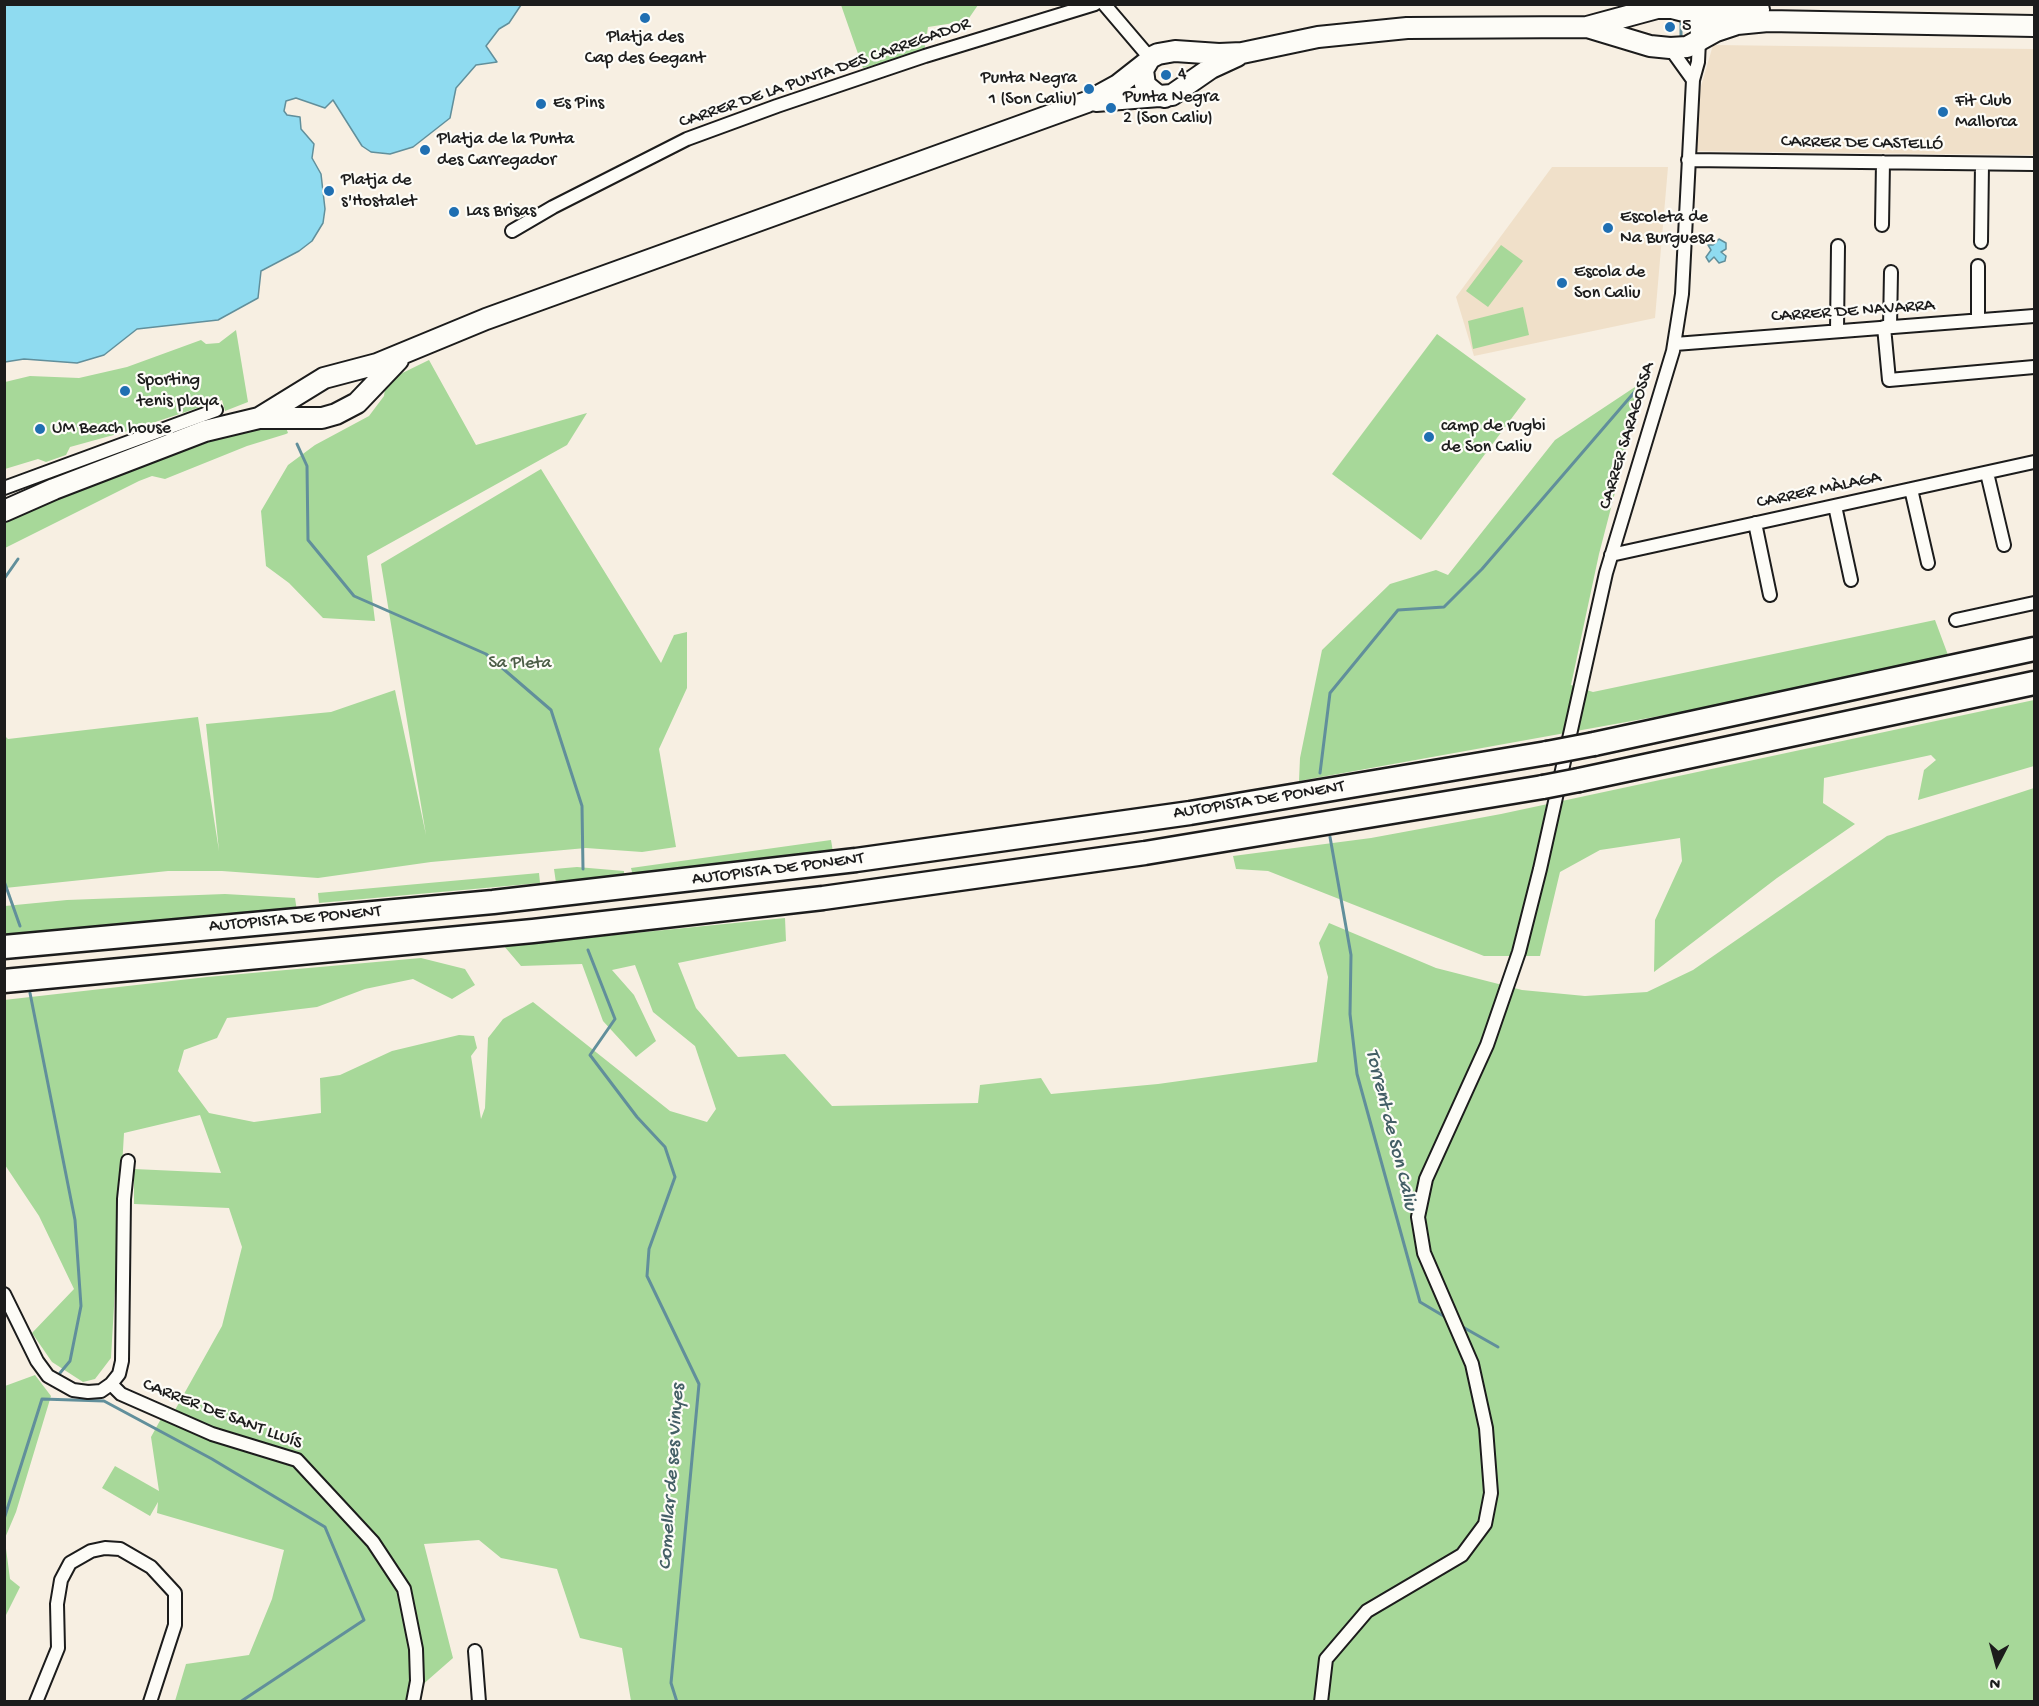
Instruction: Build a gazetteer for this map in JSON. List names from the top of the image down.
{
  "streets": {
    "highway": ["AUTOPISTA DE PONENT"],
    "street": [
      "CARRER DE LA PUNTA DES CARREGADOR",
      "CARRER DE CASTELLÓ",
      "CARRER DE NAVARRA",
      "CARRER SARAGOSSA",
      "CARRER MÀLAGA",
      "CARRER DE SANT LLUÍS"
    ]
  },
  "crossings": [
    ["CARRER DE CASTELLÓ", "CARRER SARAGOSSA"],
    ["CARRER DE NAVARRA", "CARRER SARAGOSSA"],
    ["CARRER SARAGOSSA", "CARRER MÀLAGA"],
    ["CARRER SARAGOSSA", "AUTOPISTA DE PONENT"]
  ],
  "water": ["Torrent de Son Caliu", "Comellar de ses Vinyes"],
  "parks": ["Sa Pleta"],
  "places": [
    "Platja des Cap des Gegant",
    "5",
    "4",
    "Punta Negra 1 (Son Caliu)",
    "Es Pins",
    "Punta Negra 2 (Son Caliu)",
    "Fit Club Mallorca",
    "Platja de la Punta des Carregador",
    "Platja de s'Hostalet",
    "Las Brisas",
    "Escoleta de Na Burguesa",
    "Escola de Son Caliu",
    "Sporting tenis playa",
    "UM Beach house",
    "camp de rugbi de Son Caliu"
  ],
  "north": "bottom"
}
